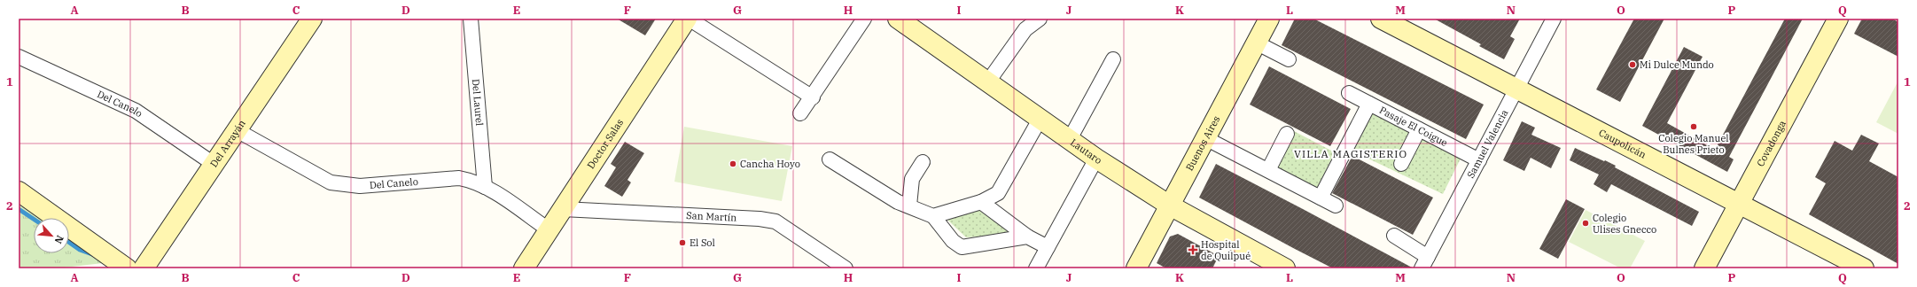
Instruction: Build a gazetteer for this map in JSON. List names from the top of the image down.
{
  "streets": {
    "main road": [
      "Del Arrayán",
      "Doctor Salas",
      "Buenos Aires",
      "Covadonga",
      "Caupolicán",
      "Lautaro"
    ],
    "street": [
      "Del Laurel",
      "Del Canelo",
      "Pasaje El Coigue",
      "Samuel Valencia",
      "San Martín"
    ]
  },
  "crossings": [
    ["Del Laurel", "Del Canelo"],
    ["Del Canelo", "Del Arrayán"],
    ["Del Canelo", "Doctor Salas"],
    ["Pasaje El Coigue", "Samuel Valencia"],
    ["Doctor Salas", "San Martín"],
    ["Buenos Aires", "Lautaro"],
    ["Samuel Valencia", "Caupolicán"],
    ["Covadonga", "Caupolicán"]
  ],
  "districts": ["VILLA MAGISTERIO"],
  "places": {
    "other": [
      "Mi Dulce Mundo",
      "Colegio Manuel Bulnes Prieto",
      "Cancha Hoyo",
      "Colegio Ulises Gnecco",
      "El Sol"
    ],
    "health": ["Hospital de Quilpué"]
  },
  "north": "bottom right",
  "grid": {
    "columns": [
      "A",
      "B",
      "C",
      "D",
      "E",
      "F",
      "G",
      "H",
      "I",
      "J",
      "K",
      "L",
      "M",
      "N",
      "O",
      "P",
      "Q"
    ],
    "rows": ["1", "2"]
  }
}
